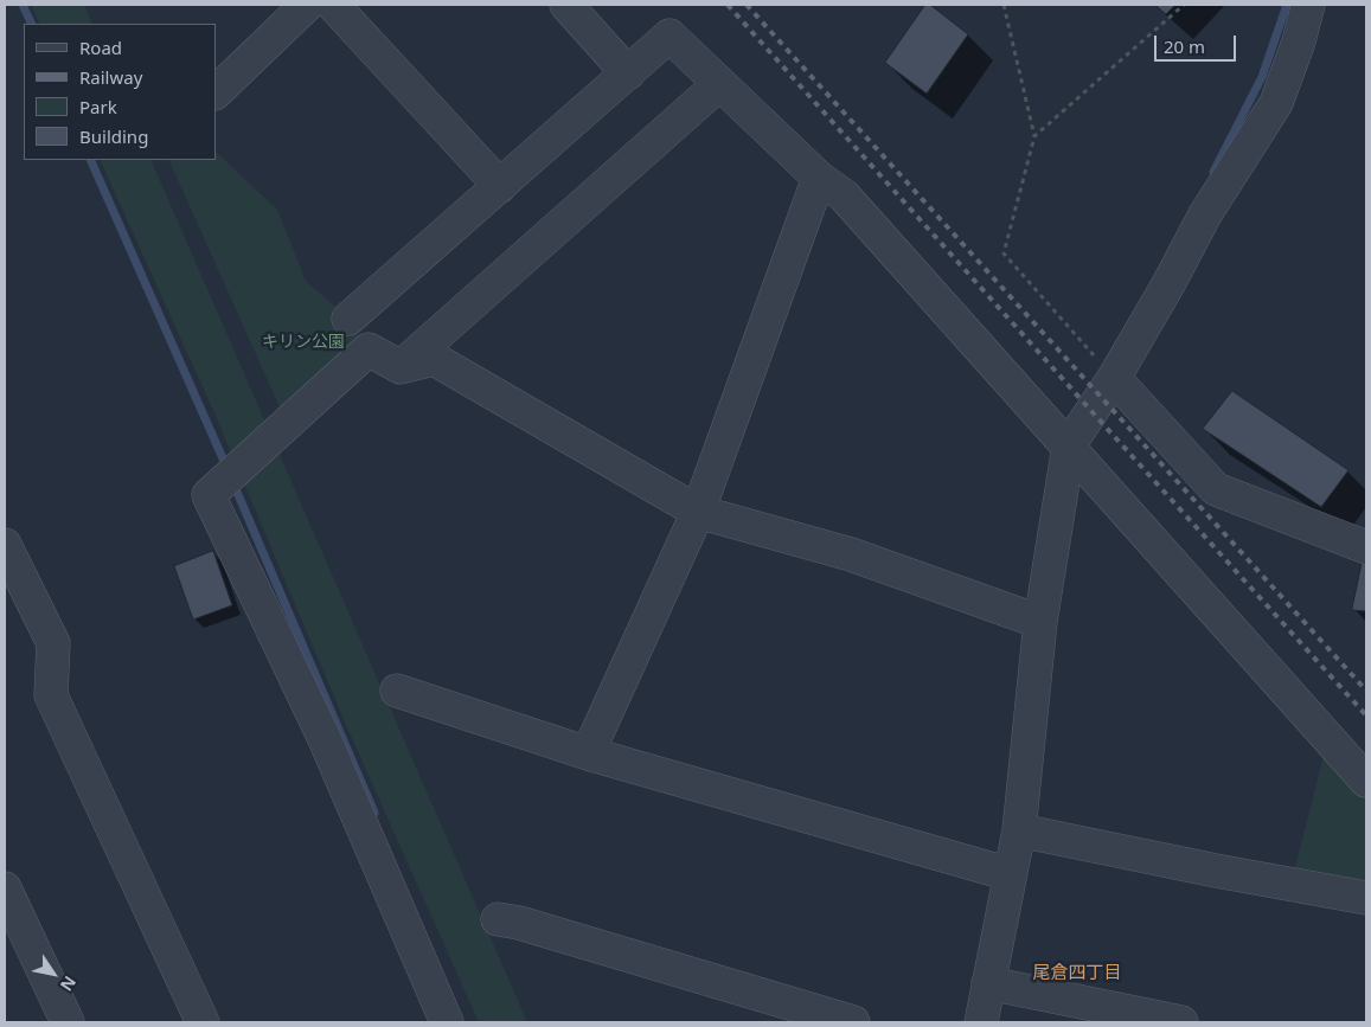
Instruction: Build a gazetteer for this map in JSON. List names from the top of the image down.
{
  "districts": ["尾倉四丁目"],
  "parks": ["キリン公園"],
  "legend": [
    "Road",
    "Railway",
    "Park",
    "Building"
  ],
  "scale_bar": "20 m",
  "north": "bottom right"
}
